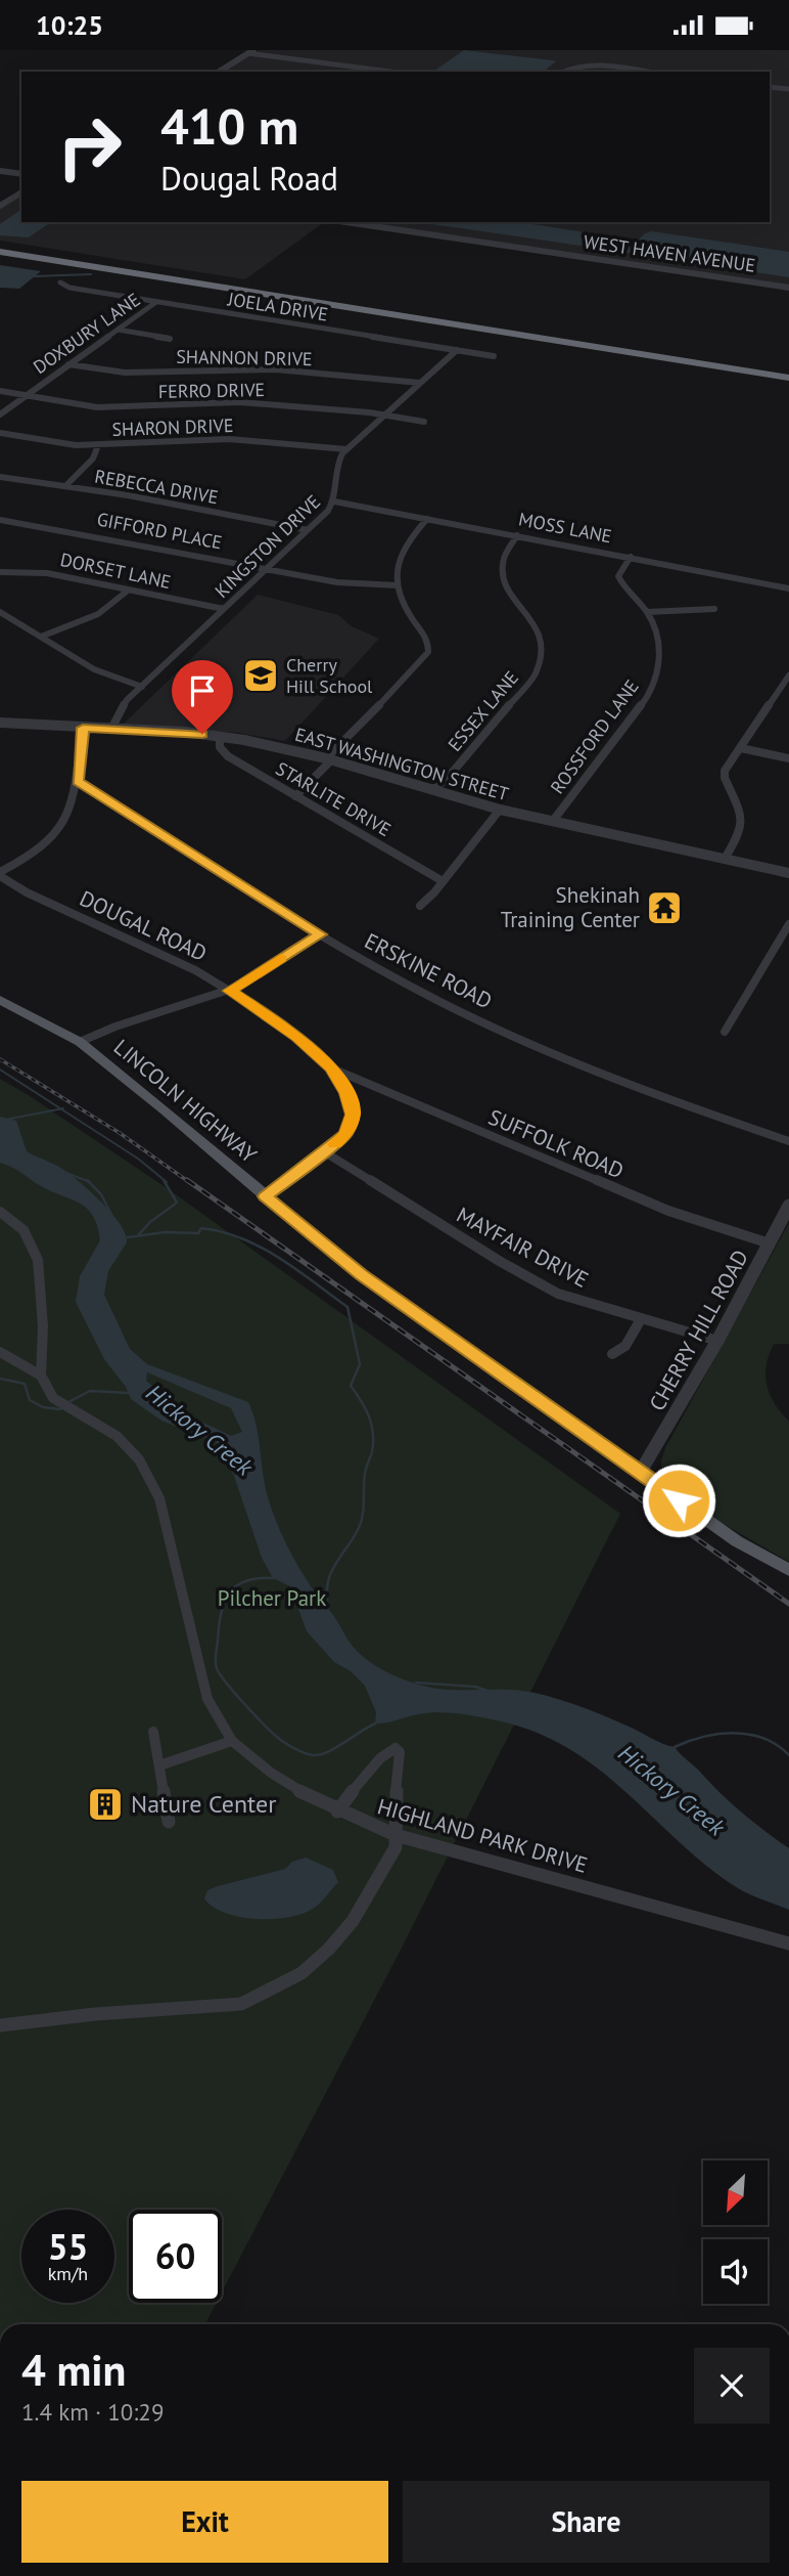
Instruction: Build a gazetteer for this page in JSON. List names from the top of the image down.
{
  "streets": {
    "main road": ["LINCOLN HIGHWAY"],
    "street": [
      "WEST HAVEN AVENUE",
      "JOELA DRIVE",
      "DOXBURY LANE",
      "SHANNON DRIVE",
      "FERRO DRIVE",
      "SHARON DRIVE",
      "REBECCA DRIVE",
      "MOSS LANE",
      "GIFFORD PLACE",
      "KINGSTON DRIVE",
      "DORSET LANE",
      "ESSEX LANE",
      "ROSSFORD LANE",
      "EAST WASHINGTON STREET",
      "STARLITE DRIVE",
      "DOUGAL ROAD",
      "ERSKINE ROAD",
      "SUFFOLK ROAD",
      "MAYFAIR DRIVE",
      "CHERRY HILL ROAD",
      "HIGHLAND PARK DRIVE"
    ]
  },
  "crossings": [
    ["JOELA DRIVE", "DOXBURY LANE"],
    ["JOELA DRIVE", "KINGSTON DRIVE"],
    ["DOXBURY LANE", "SHANNON DRIVE"],
    ["DOXBURY LANE", "FERRO DRIVE"],
    ["SHANNON DRIVE", "KINGSTON DRIVE"],
    ["FERRO DRIVE", "KINGSTON DRIVE"],
    ["SHARON DRIVE", "KINGSTON DRIVE"],
    ["REBECCA DRIVE", "KINGSTON DRIVE"],
    ["MOSS LANE", "KINGSTON DRIVE"],
    ["MOSS LANE", "ESSEX LANE"],
    ["MOSS LANE", "ROSSFORD LANE"],
    ["GIFFORD PLACE", "KINGSTON DRIVE"],
    ["KINGSTON DRIVE", "DORSET LANE"],
    ["KINGSTON DRIVE", "EAST WASHINGTON STREET"],
    ["ESSEX LANE", "EAST WASHINGTON STREET"],
    ["ROSSFORD LANE", "EAST WASHINGTON STREET"],
    ["EAST WASHINGTON STREET", "STARLITE DRIVE"],
    ["DOUGAL ROAD", "LINCOLN HIGHWAY"],
    ["DOUGAL ROAD", "SUFFOLK ROAD"],
    ["DOUGAL ROAD", "MAYFAIR DRIVE"],
    ["LINCOLN HIGHWAY", "CHERRY HILL ROAD"],
    ["SUFFOLK ROAD", "CHERRY HILL ROAD"],
    ["MAYFAIR DRIVE", "CHERRY HILL ROAD"]
  ],
  "water": ["Hickory Creek"],
  "parks": ["Pilcher Park"],
  "places": {
    "school or university": ["Cherry Hill School"],
    "temple": ["Shekinah Training Center"],
    "building": ["Nature Center"]
  },
  "north": "bottom left",
  "page": {
    "status": "10:25",
    "turn": ["410 m", "Dougal Road"],
    "speed": "55 km/h",
    "limit": "60",
    "heading": ["4 min", "1.4 km · 10:29"],
    "buttons": ["Exit", "Share"]
  }
}
